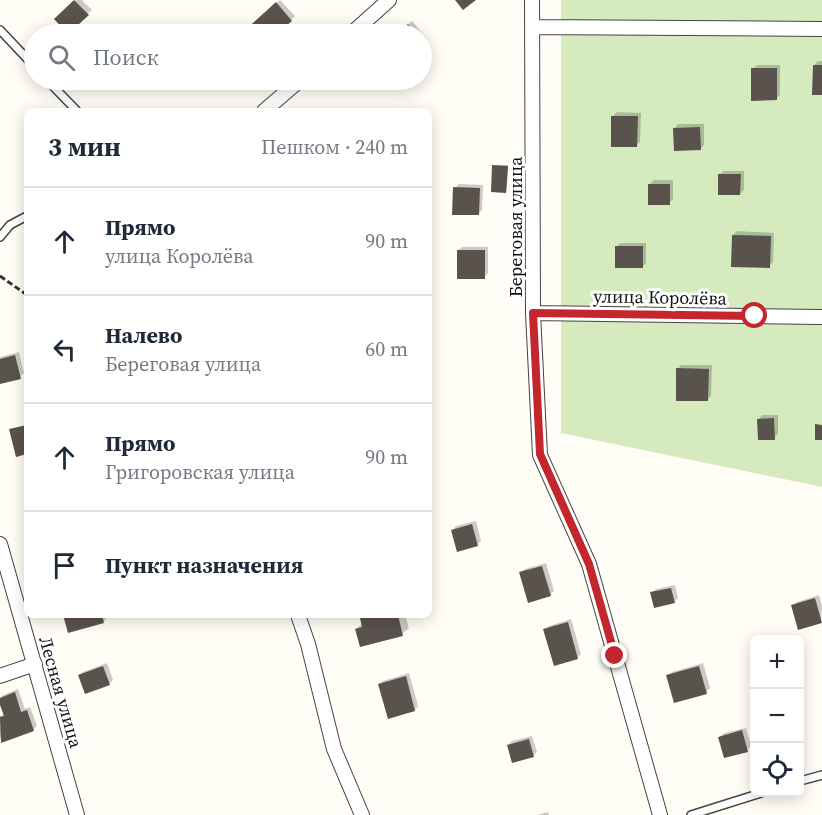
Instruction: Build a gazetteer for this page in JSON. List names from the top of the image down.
{
  "streets": {
    "street": ["Береговая улица", "улица Королёва", "Лесная улица"]
  },
  "crossings": [
    ["Береговая улица", "улица Королёва"]
  ],
  "page": {
    "search": "Поиск",
    "heading": ["3 мин", "Пешком · 240 m"],
    "list": [
      ["Прямо", "улица Королёва", "90 m"],
      ["Налево", "Береговая улица", "60 m"],
      ["Прямо", "Григоровская улица", "90 m"],
      "Пункт назначения"
    ],
    "map_buttons": ["+", "−"]
  }
}
